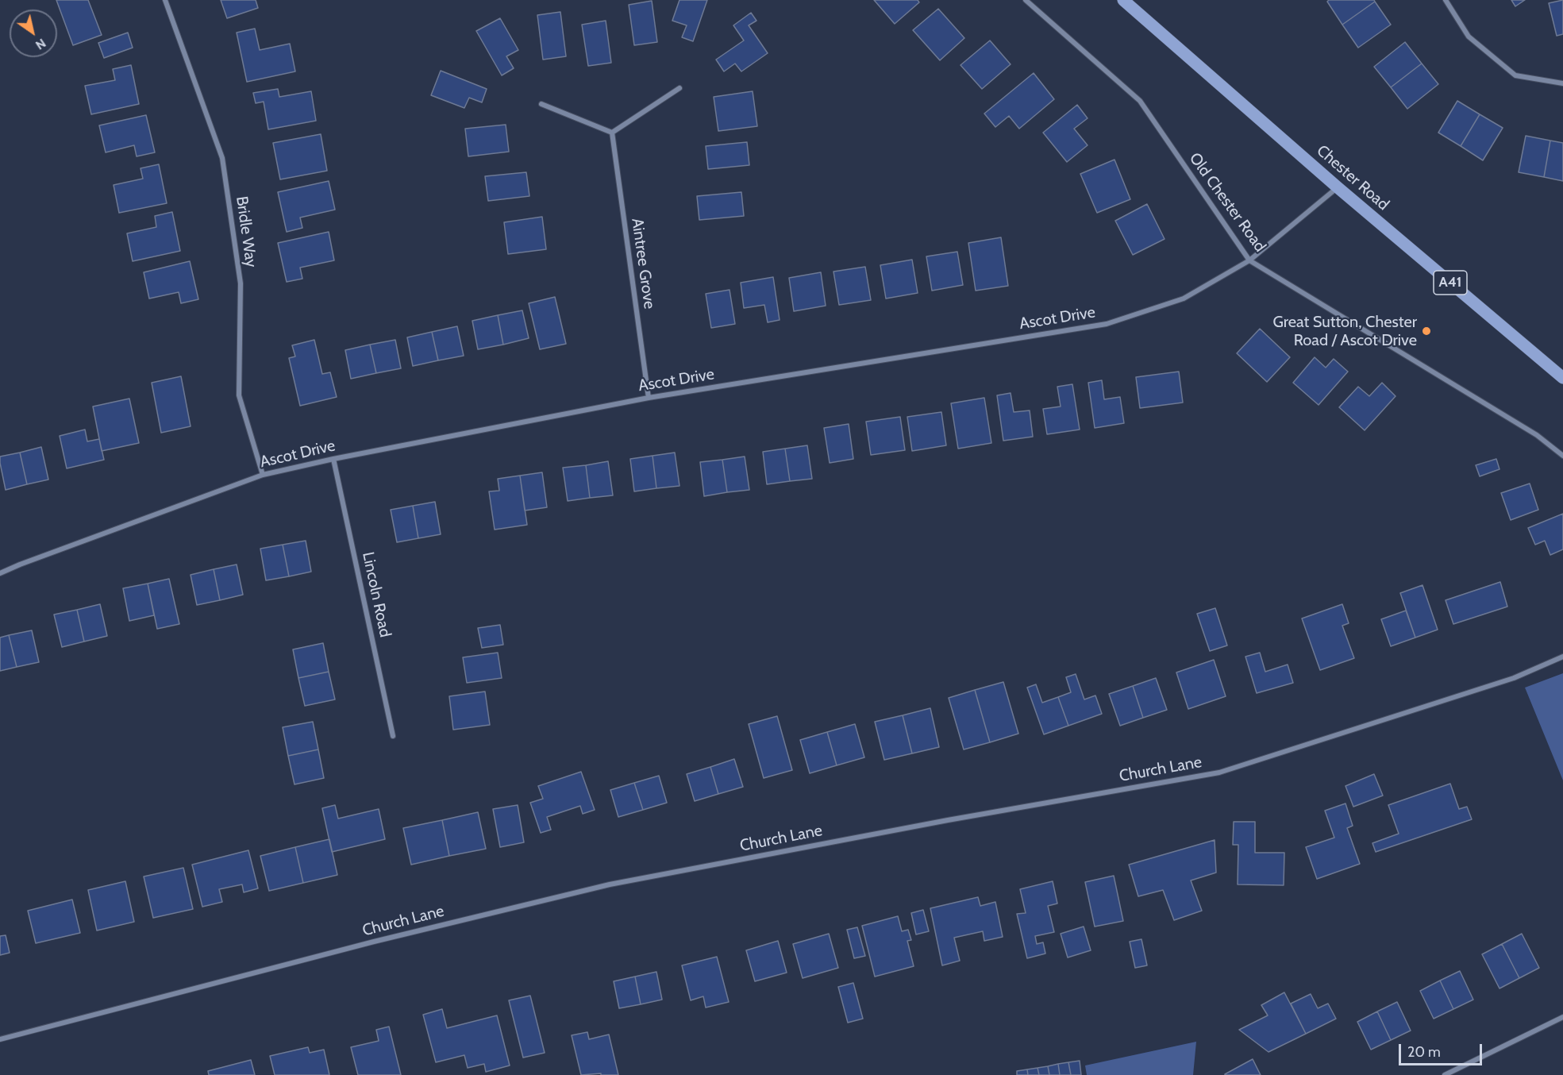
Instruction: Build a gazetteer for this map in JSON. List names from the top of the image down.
{
  "streets": {
    "main road": ["Chester Road", "A41"],
    "street": [
      "Old Chester Road",
      "Bridle Way",
      "Aintree Grove",
      "Ascot Drive",
      "Lincoln Road",
      "Church Lane"
    ]
  },
  "crossings": [
    ["Chester Road", "Ascot Drive"],
    ["Old Chester Road", "Ascot Drive"],
    ["Bridle Way", "Ascot Drive"],
    ["Aintree Grove", "Ascot Drive"],
    ["Ascot Drive", "Lincoln Road"]
  ],
  "places": ["Great Sutton, Chester Road / Ascot Drive"],
  "scale_bar": "20 m",
  "north": "bottom right"
}
